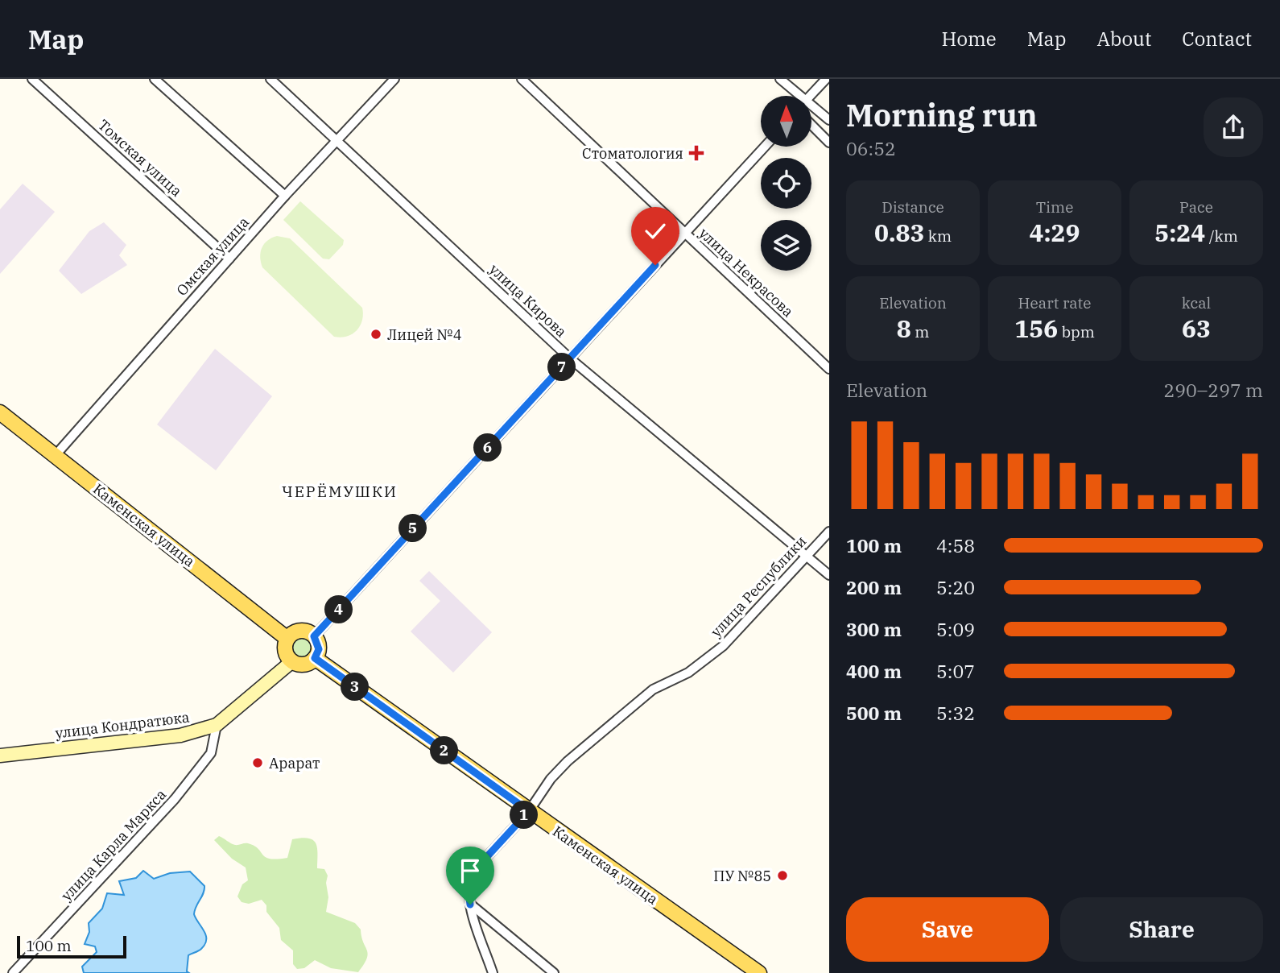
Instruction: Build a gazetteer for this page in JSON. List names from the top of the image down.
{
  "streets": {
    "main road": ["Каменская улица", "улица Кондратюка"],
    "street": [
      "Томская улица",
      "Омская улица",
      "улица Некрасова",
      "улица Кирова",
      "улица Республики",
      "улица Карла Маркса"
    ]
  },
  "crossings": [
    ["Томская улица", "Омская улица"],
    ["Омская улица", "улица Кирова"],
    ["Омская улица", "Каменская улица"],
    ["улица Кирова", "улица Республики"],
    ["Каменская улица", "улица Республики"],
    ["Каменская улица", "улица Кондратюка"],
    ["улица Кондратюка", "улица Карла Маркса"]
  ],
  "districts": ["ЧЕРЁМУШКИ"],
  "places": {
    "health": ["Стоматология"],
    "other": ["Лицей №4", "Арарат", "ПУ №85"]
  },
  "scale_bar": "100 m",
  "north": "top",
  "page": {
    "header": "Map",
    "nav": [
      "Home",
      "Map",
      "About",
      "Contact"
    ],
    "heading": ["Morning run", "06:52"],
    "stats": [
      ["Distance", "0.83 km"],
      ["Time", "4:29"],
      ["Pace", "5:24 /km"],
      ["Elevation", "8 m"],
      ["Heart rate", "156 bpm"],
      ["kcal", "63"]
    ],
    "pins": [
      "7",
      "6",
      "5",
      "4",
      "3",
      "2",
      "1"
    ],
    "chart": ["Elevation", "290–297 m"],
    "list": [
      {
        "name": "100 m",
        "note": "4:58"
      },
      {
        "name": "200 m",
        "note": "5:20"
      },
      {
        "name": "300 m",
        "note": "5:09"
      },
      {
        "name": "400 m",
        "note": "5:07"
      },
      {
        "name": "500 m",
        "note": "5:32"
      }
    ],
    "buttons": ["Save", "Share"],
    "scale": "100 m"
  }
}
